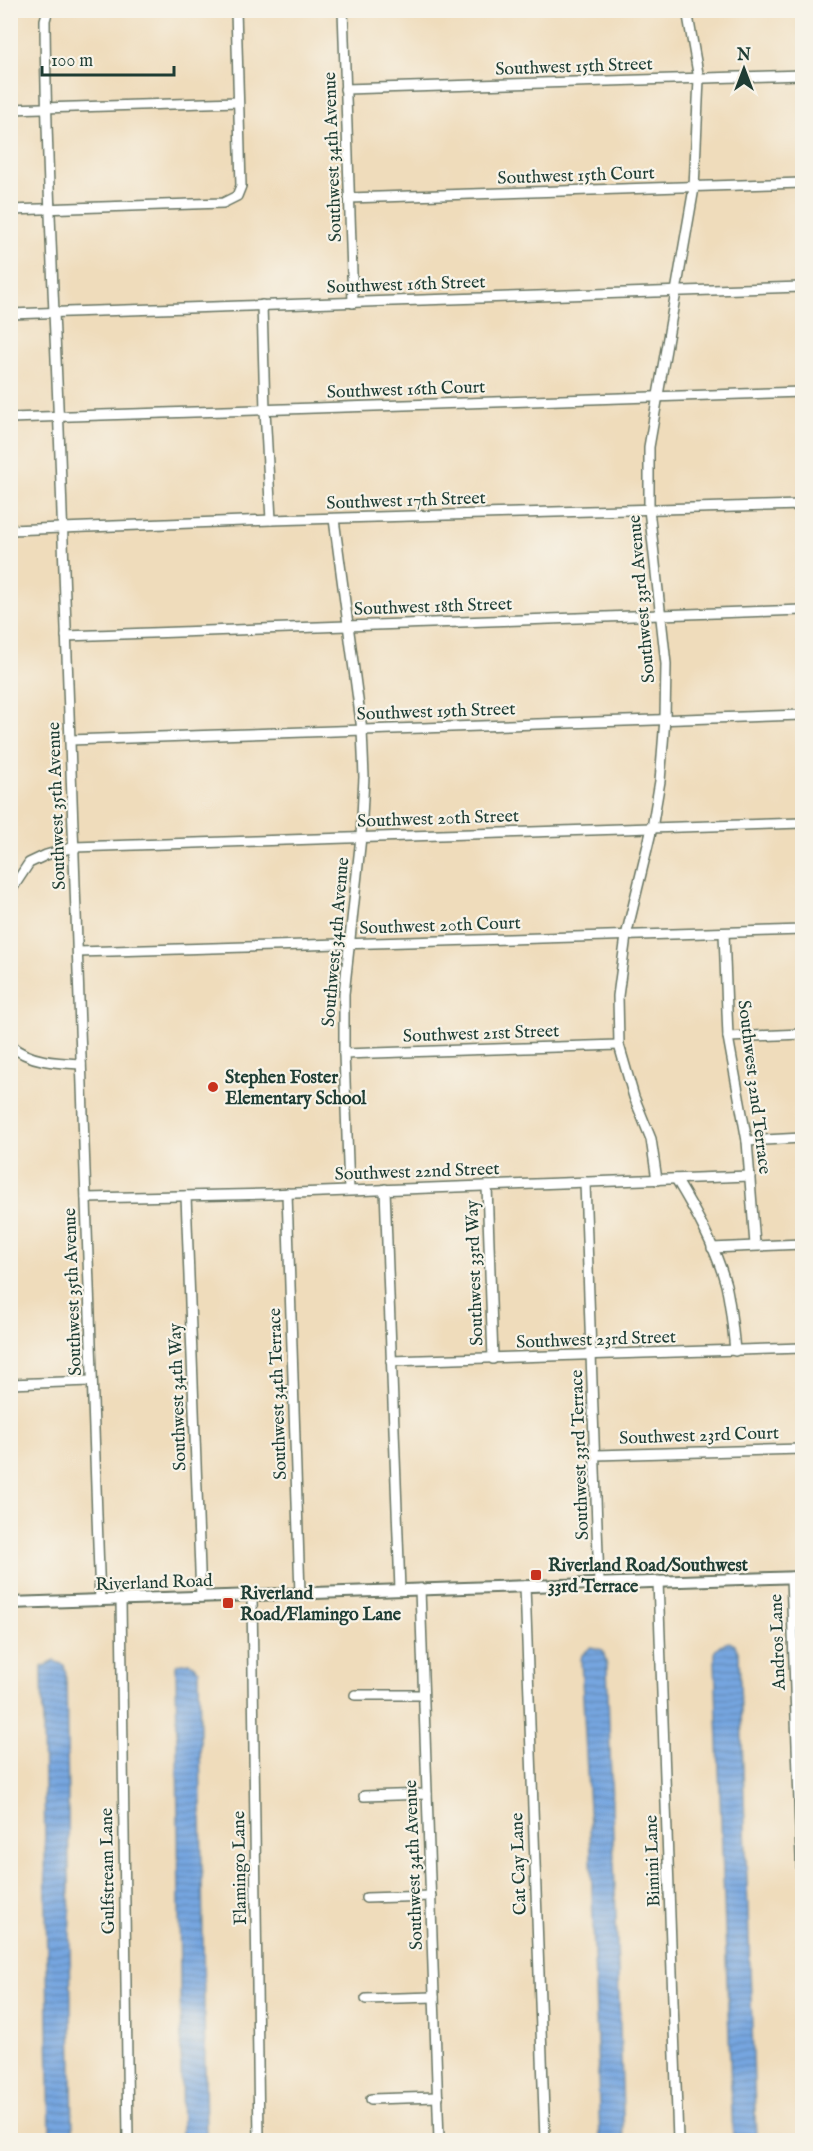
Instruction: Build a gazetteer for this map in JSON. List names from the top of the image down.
{
  "streets": {
    "street": [
      "Southwest 15th Street",
      "Southwest 34th Avenue",
      "Southwest 15th Court",
      "Southwest 16th Street",
      "Southwest 16th Court",
      "Southwest 17th Street",
      "Southwest 33rd Avenue",
      "Southwest 18th Street",
      "Southwest 19th Street",
      "Southwest 35th Avenue",
      "Southwest 20th Street",
      "Southwest 20th Court",
      "Southwest 21st Street",
      "Southwest 32nd Terrace",
      "Southwest 22nd Street",
      "Southwest 33rd Way",
      "Southwest 23rd Street",
      "Southwest 34th Terrace",
      "Southwest 34th Way",
      "Southwest 23rd Court",
      "Southwest 33rd Terrace",
      "Riverland Road",
      "Andros Lane",
      "Bimini Lane",
      "Cat Cay Lane",
      "Flamingo Lane",
      "Gulfstream Lane"
    ]
  },
  "crossings": [
    ["Southwest 15th Street", "Southwest 34th Avenue"],
    ["Southwest 15th Street", "Southwest 33rd Avenue"],
    ["Southwest 34th Avenue", "Southwest 15th Court"],
    ["Southwest 34th Avenue", "Southwest 16th Street"],
    ["Southwest 34th Avenue", "Southwest 17th Street"],
    ["Southwest 34th Avenue", "Southwest 18th Street"],
    ["Southwest 34th Avenue", "Southwest 19th Street"],
    ["Southwest 34th Avenue", "Southwest 20th Street"],
    ["Southwest 34th Avenue", "Southwest 20th Court"],
    ["Southwest 34th Avenue", "Southwest 21st Street"],
    ["Southwest 34th Avenue", "Southwest 22nd Street"],
    ["Southwest 34th Avenue", "Riverland Road"],
    ["Southwest 15th Court", "Southwest 33rd Avenue"],
    ["Southwest 16th Street", "Southwest 33rd Avenue"],
    ["Southwest 16th Street", "Southwest 35th Avenue"],
    ["Southwest 16th Court", "Southwest 33rd Avenue"],
    ["Southwest 16th Court", "Southwest 35th Avenue"],
    ["Southwest 17th Street", "Southwest 33rd Avenue"],
    ["Southwest 17th Street", "Southwest 35th Avenue"],
    ["Southwest 33rd Avenue", "Southwest 18th Street"],
    ["Southwest 33rd Avenue", "Southwest 19th Street"],
    ["Southwest 33rd Avenue", "Southwest 20th Street"],
    ["Southwest 33rd Avenue", "Southwest 20th Court"],
    ["Southwest 33rd Avenue", "Southwest 21st Street"],
    ["Southwest 33rd Avenue", "Southwest 22nd Street"],
    ["Southwest 18th Street", "Southwest 35th Avenue"],
    ["Southwest 19th Street", "Southwest 35th Avenue"],
    ["Southwest 35th Avenue", "Southwest 20th Street"],
    ["Southwest 35th Avenue", "Southwest 20th Court"],
    ["Southwest 35th Avenue", "Southwest 22nd Street"],
    ["Southwest 35th Avenue", "Riverland Road"],
    ["Southwest 20th Court", "Southwest 32nd Terrace"],
    ["Southwest 32nd Terrace", "Southwest 22nd Street"],
    ["Southwest 22nd Street", "Southwest 33rd Way"],
    ["Southwest 22nd Street", "Southwest 34th Terrace"],
    ["Southwest 22nd Street", "Southwest 34th Way"],
    ["Southwest 22nd Street", "Southwest 33rd Terrace"],
    ["Southwest 33rd Way", "Southwest 23rd Street"],
    ["Southwest 23rd Street", "Southwest 33rd Terrace"],
    ["Southwest 34th Terrace", "Riverland Road"],
    ["Southwest 34th Way", "Riverland Road"],
    ["Southwest 23rd Court", "Southwest 33rd Terrace"],
    ["Southwest 33rd Terrace", "Riverland Road"],
    ["Riverland Road", "Andros Lane"],
    ["Riverland Road", "Bimini Lane"],
    ["Riverland Road", "Cat Cay Lane"],
    ["Riverland Road", "Flamingo Lane"],
    ["Riverland Road", "Gulfstream Lane"]
  ],
  "places": {
    "other": ["Stephen Foster Elementary School"],
    "transit": ["Riverland Road/Southwest 33rd Terrace", "Riverland Road/Flamingo Lane"]
  },
  "scale_bar": "100 m",
  "north": "top"
}
